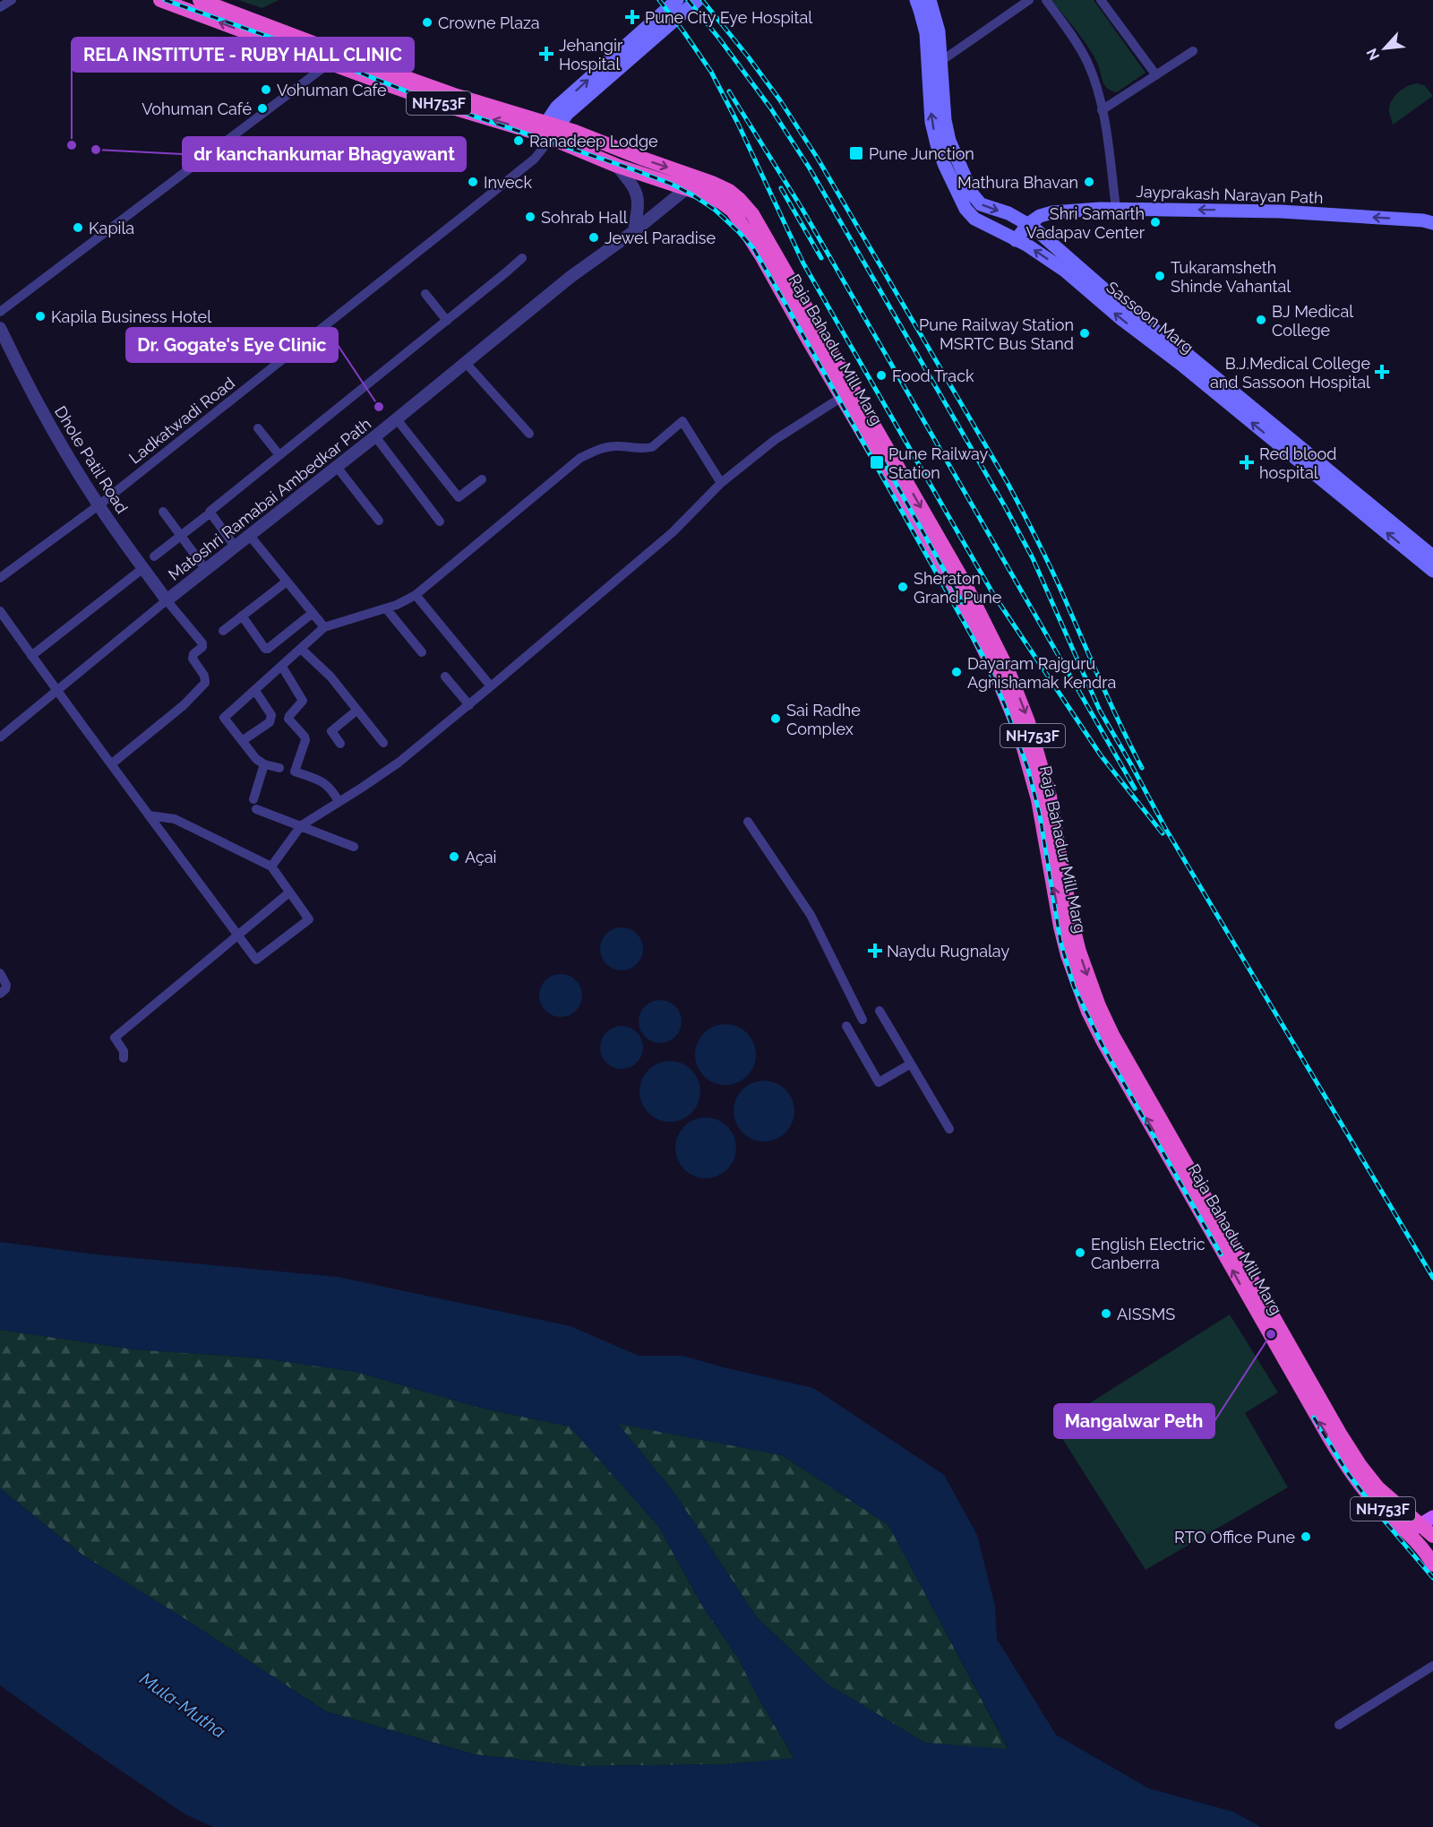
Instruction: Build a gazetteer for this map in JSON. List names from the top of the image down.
{
  "streets": {
    "highway": ["NH753F", "Raja Bahadur Mill Marg"],
    "main road": ["Jayprakash Narayan Path", "Sassoon Marg"],
    "street": ["Ladkatwadi Road", "Dhole Patil Road", "Matoshri Ramabai Ambedkar Path"]
  },
  "crossings": [
    ["NH753F", "Raja Bahadur Mill Marg"],
    ["NH753F", "Ladkatwadi Road"],
    ["Jayprakash Narayan Path", "Sassoon Marg"],
    ["Raja Bahadur Mill Marg", "Ladkatwadi Road"],
    ["Raja Bahadur Mill Marg", "Matoshri Ramabai Ambedkar Path"],
    ["Ladkatwadi Road", "Dhole Patil Road"],
    ["Dhole Patil Road", "Matoshri Ramabai Ambedkar Path"]
  ],
  "one_way": ["Jayprakash Narayan Path"],
  "water": ["Mula-Mutha"],
  "places": {
    "health": [
      "Pune City Eye Hospital",
      "Jehangir Hospital",
      "B.J.Medical College and Sassoon Hospital",
      "Red blood hospital",
      "Naydu Rugnalay"
    ],
    "other": [
      "Crowne Plaza",
      "Vohuman Cafe",
      "Vohuman Café",
      "Ranadeep Lodge",
      "RELA INSTITUTE - RUBY HALL CLINIC",
      "dr kanchankumar Bhagyawant",
      "Inveck",
      "Mathura Bhavan",
      "Sohrab Hall",
      "Shri Samarth Vadapav Center",
      "Kapila",
      "Jewel Paradise",
      "Tukaramsheth Shinde Vahantal",
      "Kapila Business Hotel",
      "BJ Medical College",
      "Pune Railway Station MSRTC Bus Stand",
      "Food Track",
      "Dr. Gogate's Eye Clinic",
      "Sheraton Grand Pune",
      "Dayaram Rajguru Agnishamak Kendra",
      "Sai Radhe Complex",
      "Açai",
      "English Electric Canberra",
      "AISSMS",
      "Mangalwar Peth",
      "RTO Office Pune"
    ],
    "transit": ["Pune Junction", "Pune Railway Station"]
  },
  "north": "bottom left"
}
